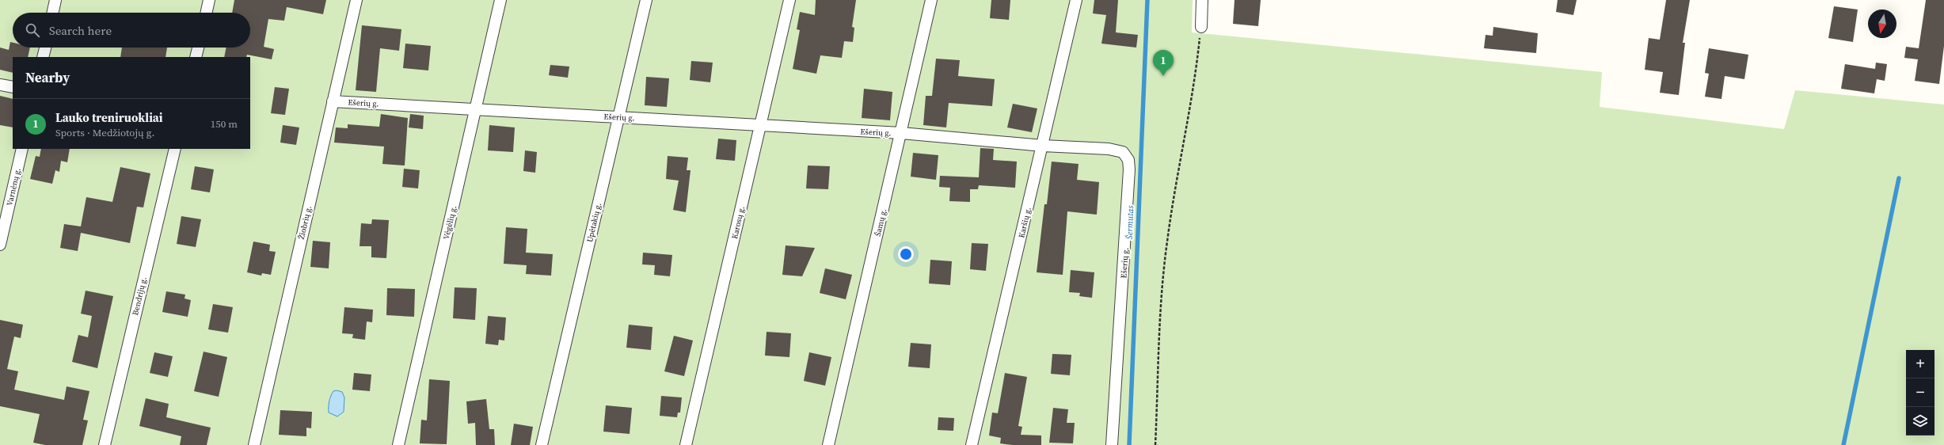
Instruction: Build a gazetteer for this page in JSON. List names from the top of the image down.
{
  "streets": {
    "street": [
      "Ešerių g.",
      "Varnėnų g.",
      "Žiobrių g.",
      "Vėgėlių g.",
      "Upėtakių g.",
      "Karosų g.",
      "Šamų g.",
      "Karšių g.",
      "Bendrijų g."
    ]
  },
  "crossings": [
    ["Ešerių g.", "Žiobrių g."],
    ["Ešerių g.", "Vėgėlių g."],
    ["Ešerių g.", "Upėtakių g."],
    ["Ešerių g.", "Karosų g."],
    ["Ešerių g.", "Šamų g."],
    ["Ešerių g.", "Karšių g."]
  ],
  "water": ["Šermutas"],
  "north": "bottom",
  "page": {
    "search": "Search here",
    "pins": "1",
    "heading": "Nearby",
    "list": [
      {
        "mark": "1",
        "name": "Lauko treniruokliai",
        "note": "Sports · Medžiotojų g.",
        "value": "150 m"
      }
    ],
    "map_buttons": ["+", "−"]
  }
}
